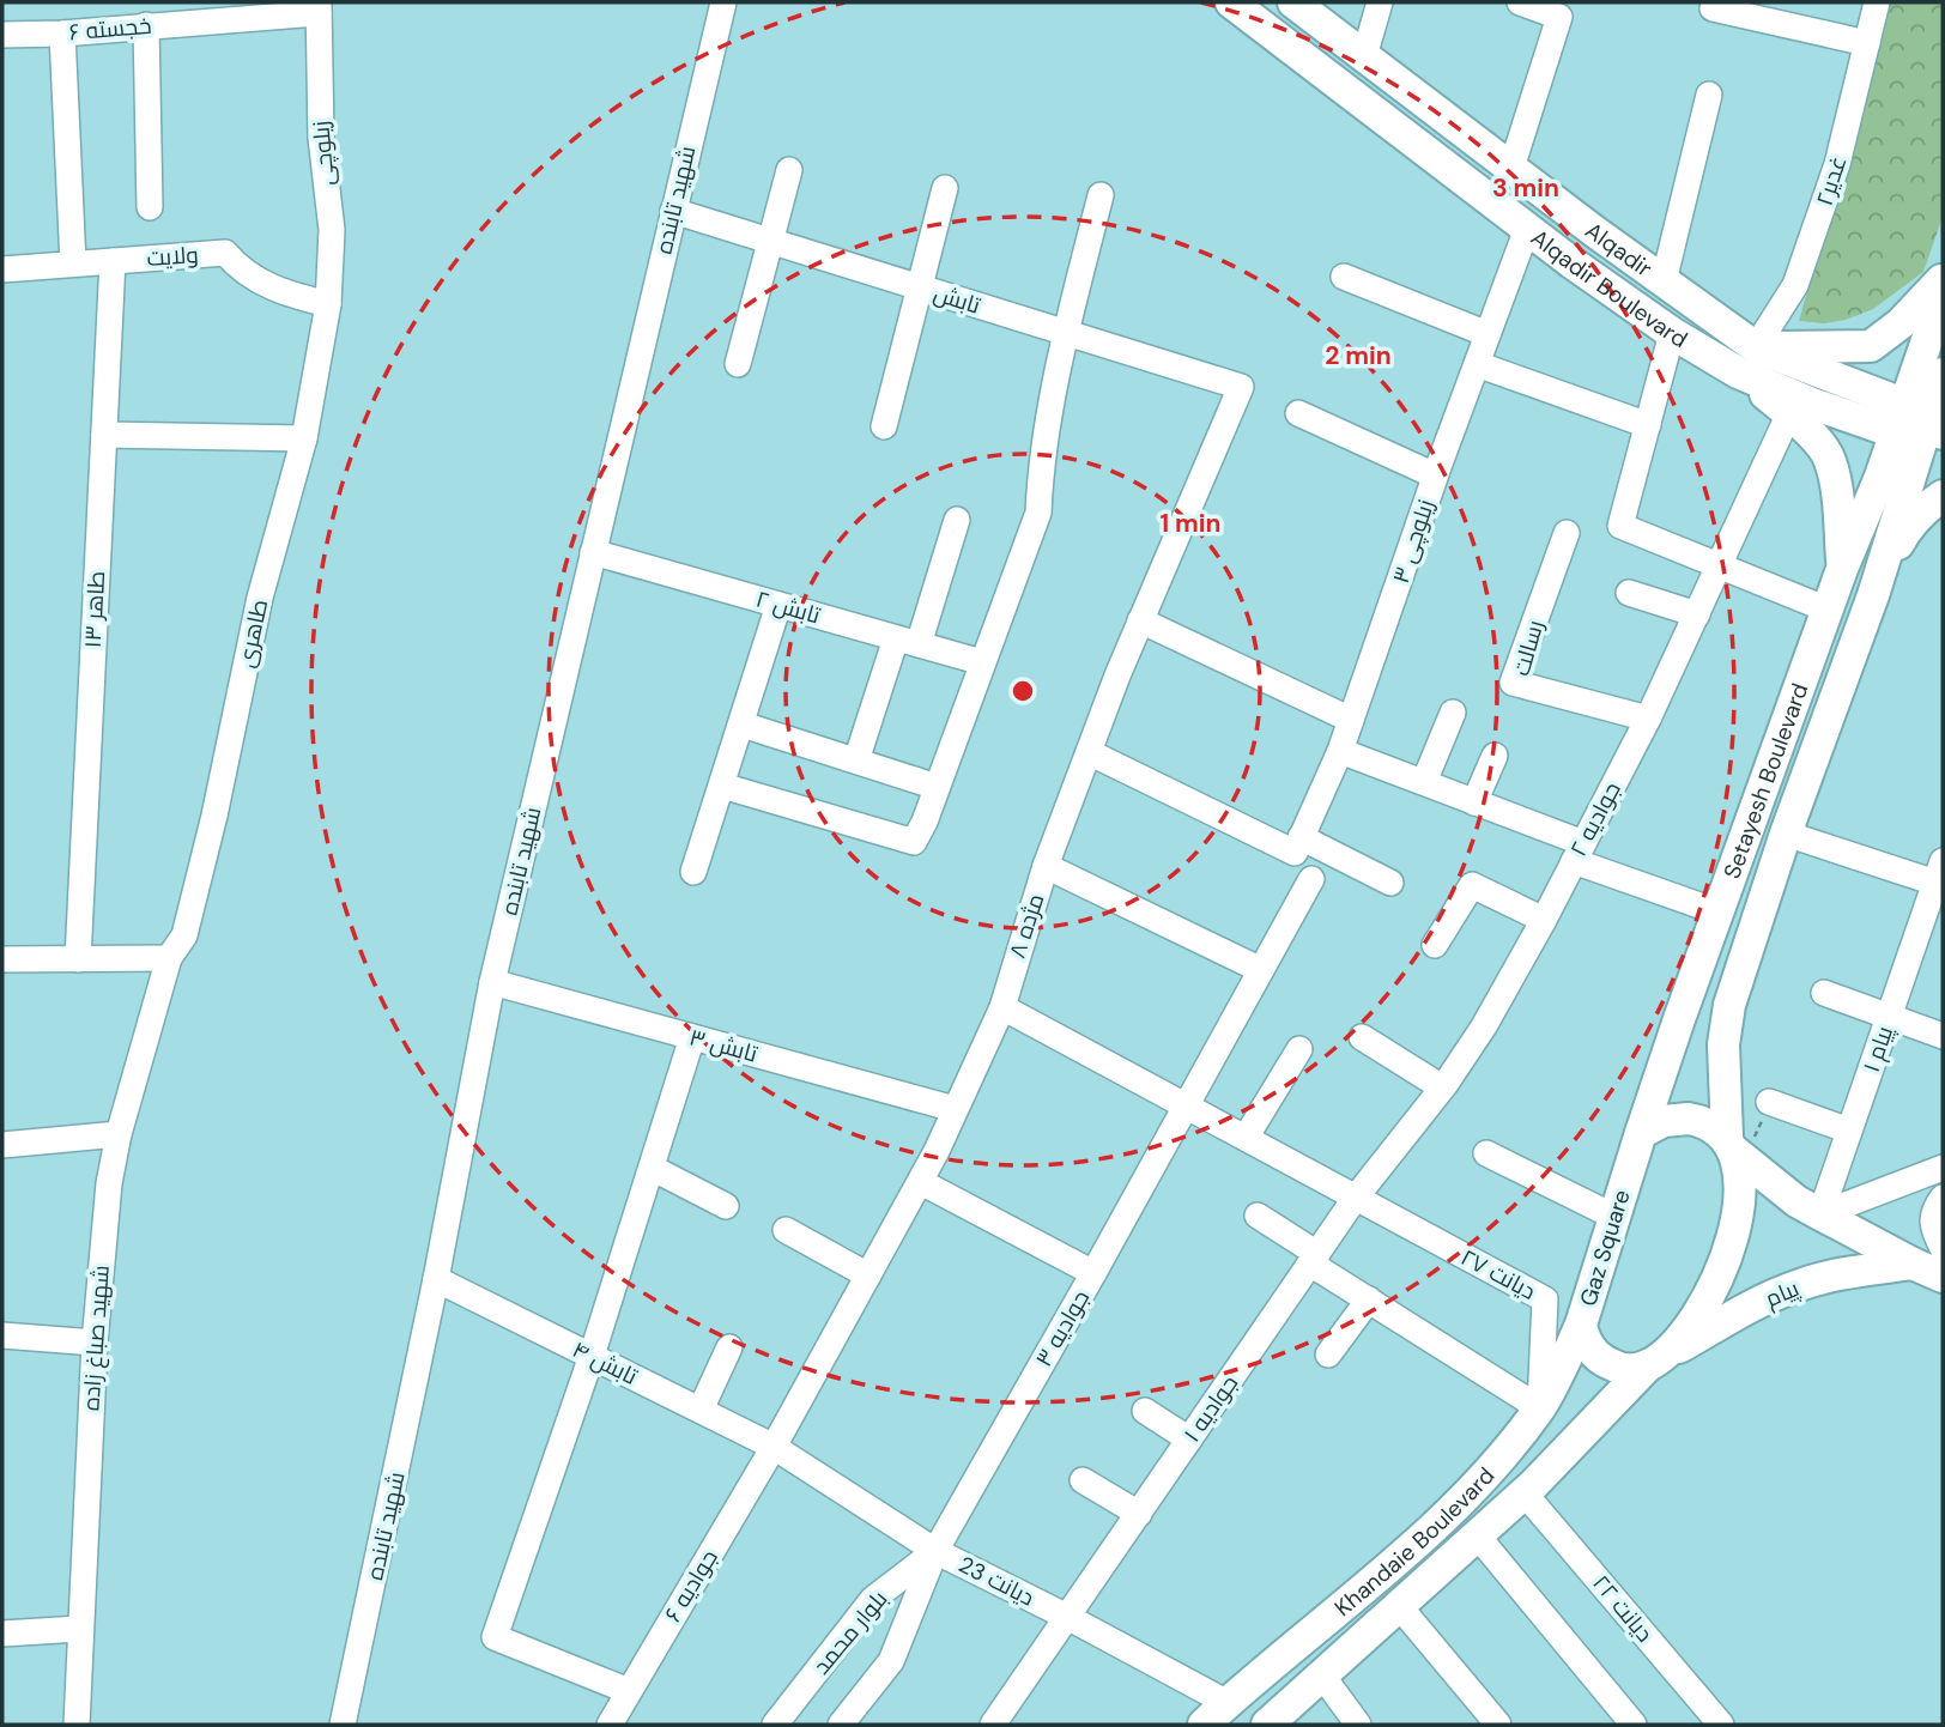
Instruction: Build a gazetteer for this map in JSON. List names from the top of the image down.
{
  "streets": {
    "main road": [
      "Alqadir",
      "Alqadir Boulevard",
      "Setayesh Boulevard",
      "Gaz Square",
      "پیام",
      "Khandaie Boulevard"
    ],
    "street": [
      "خجسته ۶",
      "زیلوچی",
      "غدیر۲",
      "شهید تابنده",
      "ولایت",
      "تابش",
      "زیلوچی ۳",
      "تابش ۲",
      "طاهر ۱۳",
      "طاهری",
      "رسالت",
      "جوادیه ۲",
      "مژده ۸",
      "تابش ۳",
      "پیام ۱",
      "دیانت ۲۷",
      "جوادیه ۳",
      "شهید صباغ زاده",
      "تابش ۴",
      "جوادیه ۱",
      "دیانت 23",
      "جوادیه ۶",
      "دیانت ۲۲",
      "بلوار محمد"
    ]
  },
  "crossings": [
    ["خجسته ۶", "زیلوچی"],
    ["زیلوچی", "ولایت"],
    ["زیلوچی", "طاهری"],
    ["غدیر۲", "Alqadir"],
    ["غدیر۲", "Alqadir Boulevard"],
    ["شهید تابنده", "تابش"],
    ["شهید تابنده", "تابش ۲"],
    ["شهید تابنده", "تابش ۳"],
    ["شهید تابنده", "تابش ۴"],
    ["Alqadir", "Alqadir Boulevard"],
    ["Alqadir", "Setayesh Boulevard"],
    ["ولایت", "طاهر ۱۳"],
    ["ولایت", "طاهری"],
    ["Alqadir Boulevard", "زیلوچی ۳"],
    ["تابش", "مژده ۸"],
    ["طاهری", "شهید صباغ زاده"],
    ["رسالت", "جوادیه ۲"],
    ["Setayesh Boulevard", "Gaz Square"],
    ["جوادیه ۲", "دیانت ۲۷"],
    ["جوادیه ۲", "جوادیه ۱"],
    ["مژده ۸", "تابش ۳"],
    ["مژده ۸", "تابش ۴"],
    ["مژده ۸", "دیانت 23"],
    ["مژده ۸", "جوادیه ۶"],
    ["Gaz Square", "پیام"],
    ["Gaz Square", "Khandaie Boulevard"],
    ["دیانت ۲۷", "جوادیه ۱"],
    ["دیانت ۲۷", "Khandaie Boulevard"],
    ["پیام", "Khandaie Boulevard"],
    ["جوادیه ۳", "دیانت 23"],
    ["جوادیه ۳", "بلوار محمد"],
    ["تابش ۴", "دیانت 23"],
    ["تابش ۴", "جوادیه ۶"],
    ["جوادیه ۱", "دیانت 23"],
    ["Khandaie Boulevard", "دیانت 23"],
    ["Khandaie Boulevard", "دیانت ۲۲"],
    ["دیانت 23", "جوادیه ۶"],
    ["دیانت 23", "بلوار محمد"]
  ],
  "rings": ["3 min", "2 min", "1 min"]
}
